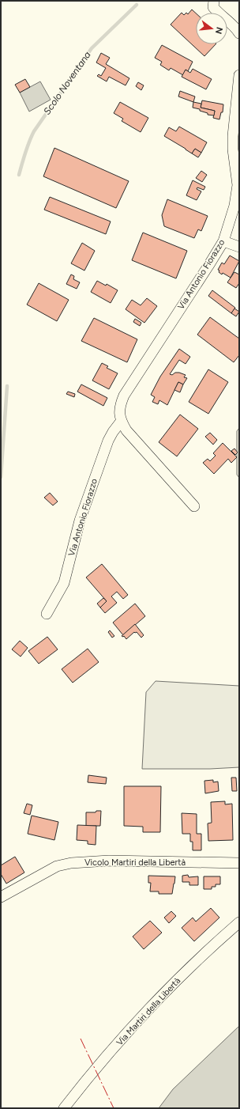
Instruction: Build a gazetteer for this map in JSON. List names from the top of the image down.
{
  "streets": {
    "street": ["Via Antonio Fiorazzo", "Vicolo Martiri della Libertà", "Via Martiri della Libertà"]
  },
  "water": ["Scolo Noventana"],
  "north": "right"
}
